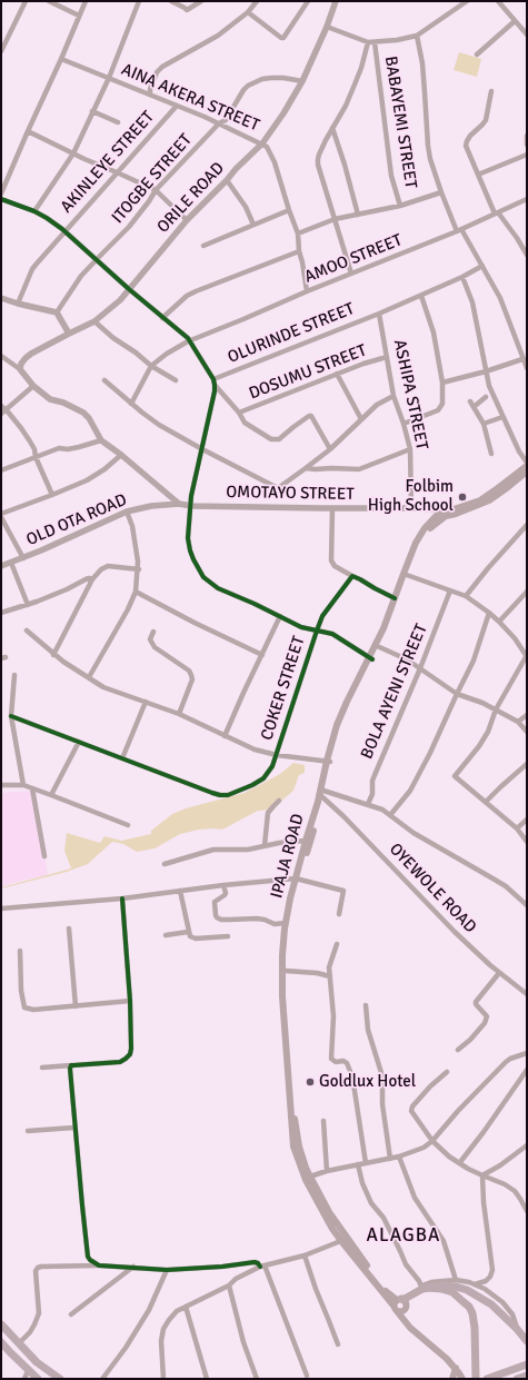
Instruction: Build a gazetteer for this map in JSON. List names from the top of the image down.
{
  "streets": {
    "main road": ["IPAJA ROAD"],
    "street": [
      "AINA AKERA STREET",
      "BABAYEMI STREET",
      "AKINLEYE STREET",
      "ITOGBE STREET",
      "ORILE ROAD",
      "AMOO STREET",
      "OLURINDE STREET",
      "DOSUMU STREET",
      "ASHIPA STREET",
      "OMOTAYO STREET",
      "OLD OTA ROAD",
      "COKER STREET",
      "BOLA AYENI STREET",
      "OYEWOLE ROAD"
    ]
  },
  "crossings": [
    ["AINA AKERA STREET", "AKINLEYE STREET"],
    ["AINA AKERA STREET", "ITOGBE STREET"],
    ["AINA AKERA STREET", "ORILE ROAD"],
    ["AINA AKERA STREET", "AMOO STREET"],
    ["ITOGBE STREET", "ORILE ROAD"],
    ["OLURINDE STREET", "ASHIPA STREET"],
    ["DOSUMU STREET", "ASHIPA STREET"],
    ["ASHIPA STREET", "OMOTAYO STREET"],
    ["OMOTAYO STREET", "OLD OTA ROAD"],
    ["OMOTAYO STREET", "IPAJA ROAD"],
    ["IPAJA ROAD", "OYEWOLE ROAD"]
  ],
  "districts": ["ALAGBA"],
  "places": ["Folbim High School", "Goldlux Hotel"]
}
